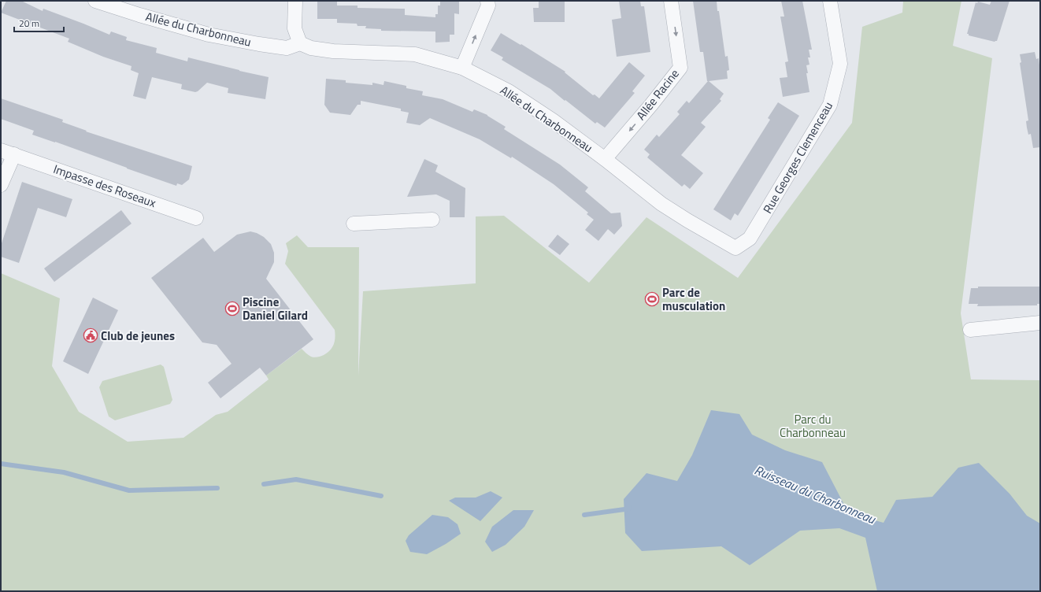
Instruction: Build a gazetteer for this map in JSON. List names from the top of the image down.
{
  "streets": {
    "street": [
      "Allée du Charbonneau",
      "Allée Racine",
      "Rue Georges Clemenceau",
      "Impasse des Roseaux"
    ]
  },
  "crossings": [
    ["Allée du Charbonneau", "Allée Racine"],
    ["Allée du Charbonneau", "Rue Georges Clemenceau"]
  ],
  "one_way": ["Allée Racine"],
  "water": ["Ruisseau du Charbonneau"],
  "parks": ["Parc du Charbonneau"],
  "places": {
    "sports": ["Parc de musculation", "Piscine Daniel Gilard"],
    "public building": ["Club de jeunes"]
  },
  "scale_bar": "20 m"
}
